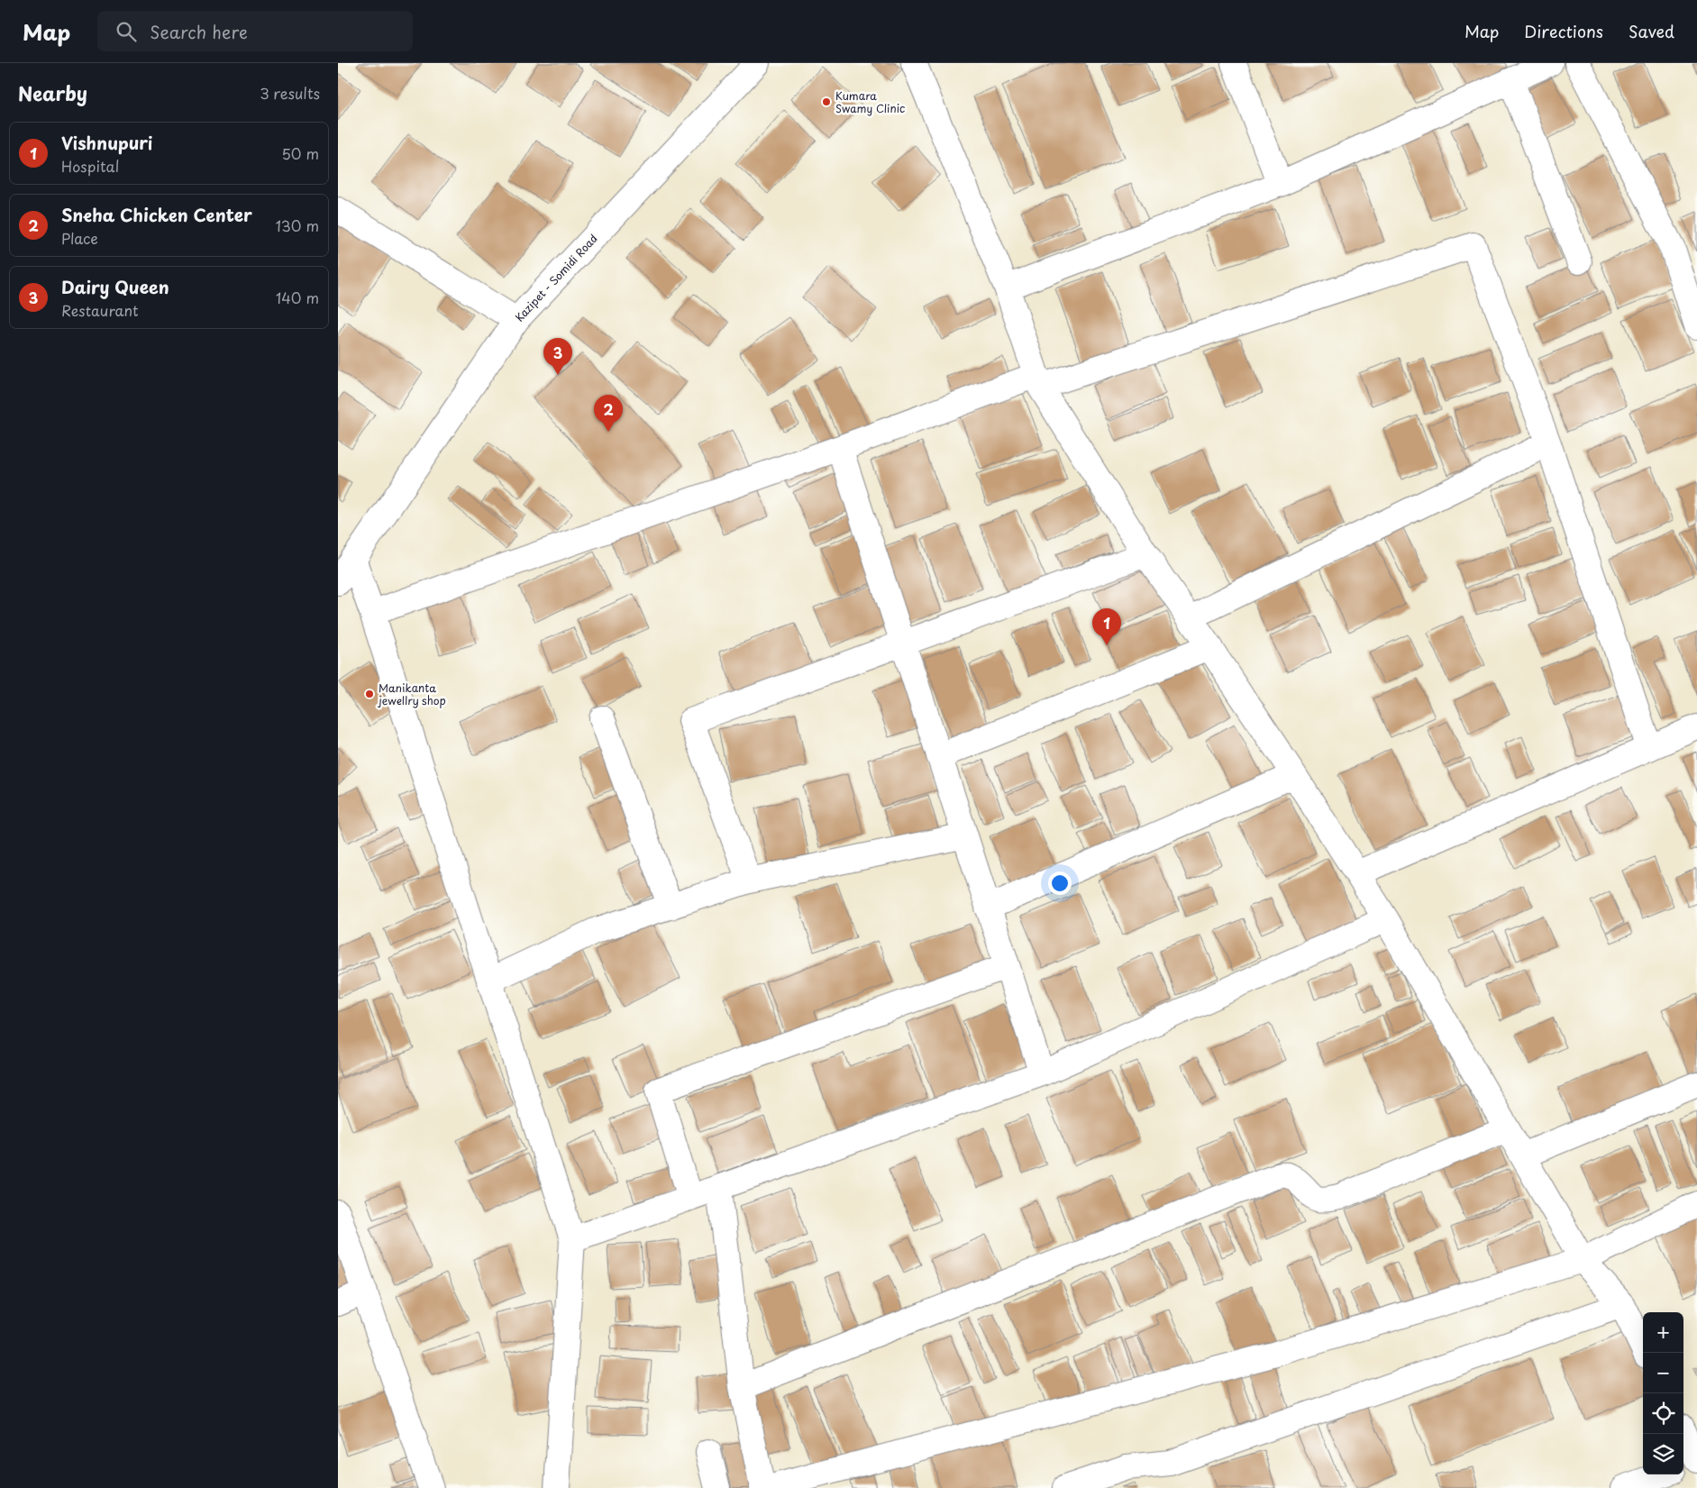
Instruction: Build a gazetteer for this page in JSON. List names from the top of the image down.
{
  "streets": {
    "street": ["Kazipet - Somidi Road"]
  },
  "places": ["Kumara Swamy Clinic", "Manikanta jewellry shop"],
  "page": {
    "header": "Map",
    "search": "Search here",
    "nav": ["Map", "Directions", "Saved"],
    "heading": ["Nearby", "3 results"],
    "list": [
      {
        "mark": "1",
        "name": "Vishnupuri",
        "note": "Hospital",
        "value": "50 m"
      },
      {
        "mark": "2",
        "name": "Sneha Chicken Center",
        "note": "Place",
        "value": "130 m"
      },
      {
        "mark": "3",
        "name": "Dairy Queen",
        "note": "Restaurant",
        "value": "140 m"
      }
    ],
    "pins": ["3", "2", "1"],
    "map_buttons": ["+", "−"]
  }
}
